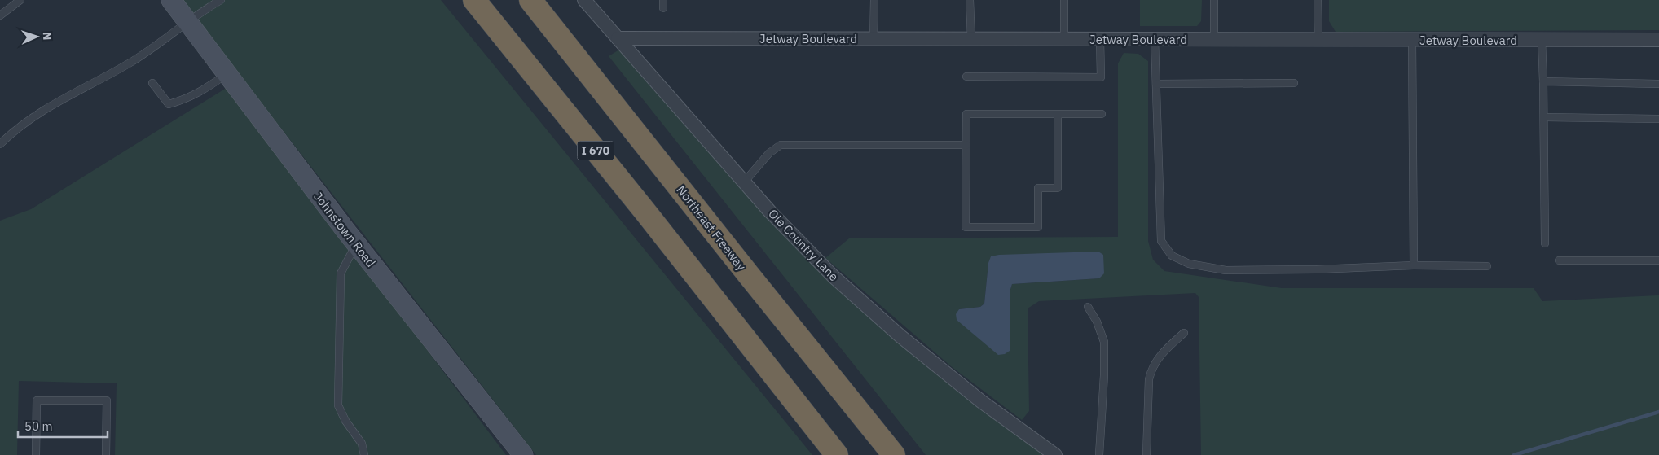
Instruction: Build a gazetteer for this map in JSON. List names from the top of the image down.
{
  "streets": {
    "highway": ["I 670", "Northeast Freeway"],
    "main road": ["Johnstown Road"],
    "street": ["Jetway Boulevard", "Ole Country Lane"]
  },
  "crossings": [
    ["Jetway Boulevard", "Ole Country Lane"]
  ],
  "scale_bar": "50 m",
  "north": "right"
}
